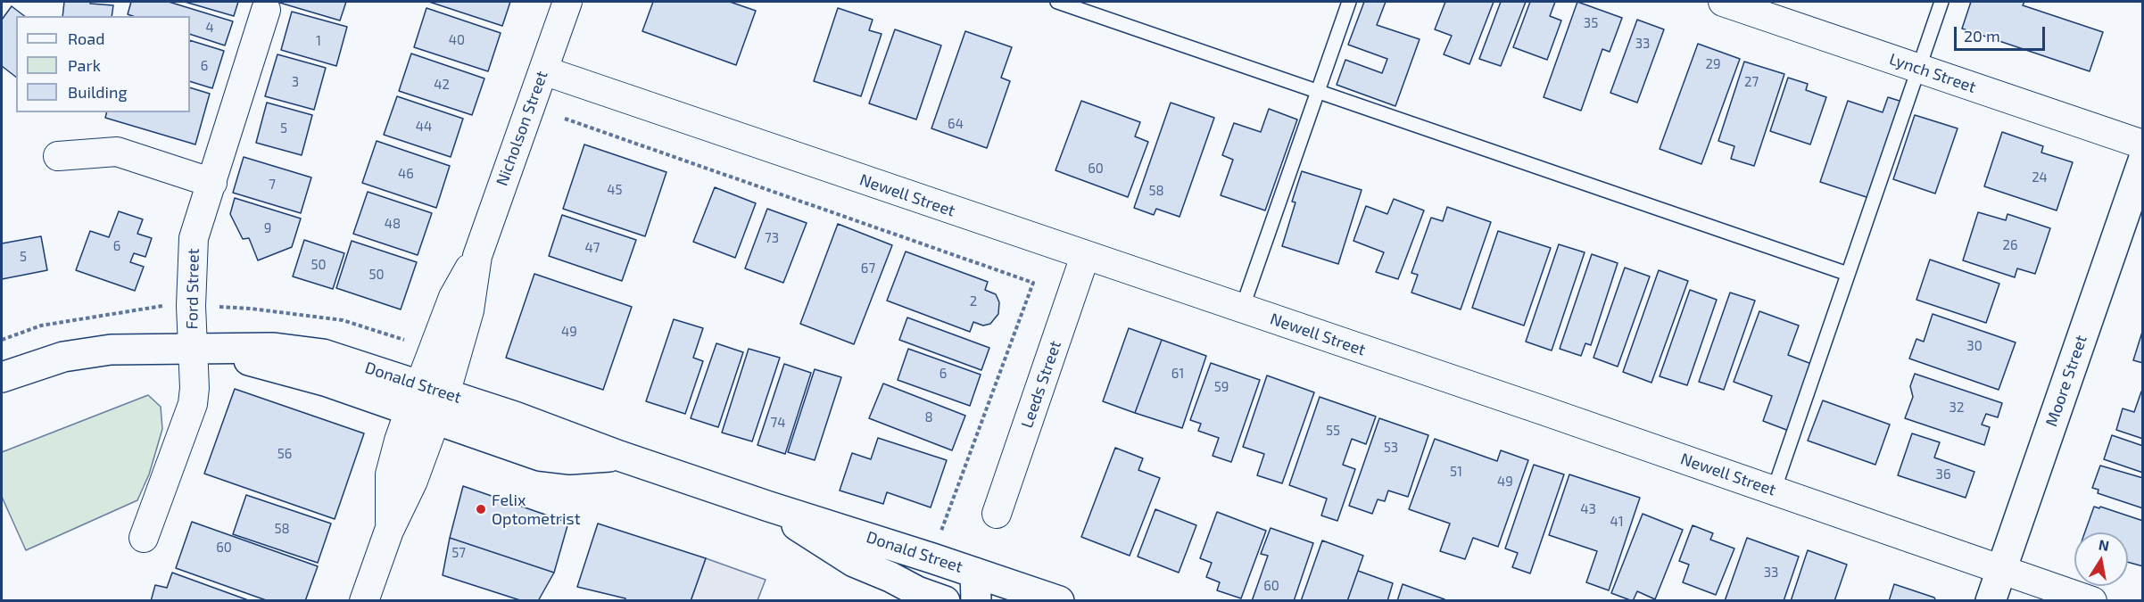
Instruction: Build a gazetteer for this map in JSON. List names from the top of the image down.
{
  "streets": {
    "street": [
      "Lynch Street",
      "Nicholson Street",
      "Newell Street",
      "Ford Street",
      "Moore Street",
      "Donald Street",
      "Leeds Street"
    ]
  },
  "crossings": [
    ["Nicholson Street", "Newell Street"],
    ["Nicholson Street", "Donald Street"],
    ["Newell Street", "Moore Street"],
    ["Newell Street", "Leeds Street"],
    ["Ford Street", "Donald Street"]
  ],
  "places": ["Felix Optometrist"],
  "house_numbers": [
    "35",
    "4",
    "40",
    "1",
    "33",
    "29",
    "6",
    "3",
    "27",
    "42",
    "64",
    "44",
    "5",
    "60",
    "46",
    "24",
    "7",
    "45",
    "58",
    "48",
    "9",
    "73",
    "26",
    "6",
    "47",
    "5",
    "50",
    "67",
    "50",
    "2",
    "49",
    "30",
    "6",
    "61",
    "59",
    "32",
    "8",
    "74",
    "55",
    "53",
    "56",
    "51",
    "36",
    "49",
    "43",
    "41",
    "58",
    "60",
    "57",
    "33",
    "60"
  ],
  "legend": ["Road", "Park", "Building"],
  "scale_bar": "20 m",
  "north": "top"
}
